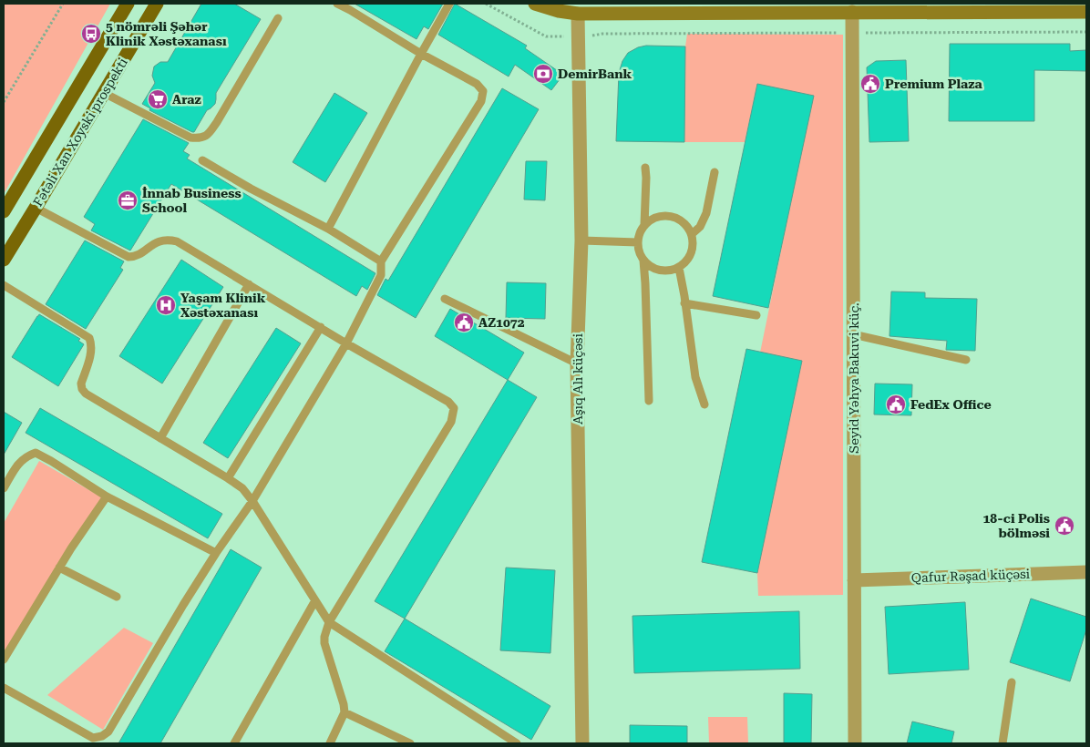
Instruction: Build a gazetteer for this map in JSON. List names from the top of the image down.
{
  "streets": {
    "main road": ["Fətəli Xan Xoyski prospekti"],
    "street": ["Seyid Yəhya Bakuvi küç.", "Aşıq Alı küçəsi", "Qafur Rəşad küçəsi"]
  },
  "crossings": [
    ["Seyid Yəhya Bakuvi küç.", "Qafur Rəşad küçəsi"]
  ],
  "places": {
    "bus stop": ["5 nömrəli Şəhər Klinik Xəstəxanası"],
    "bank": ["DemirBank"],
    "public building": [
      "Premium Plaza",
      "AZ1072",
      "FedEx Office",
      "18-ci Polis bölməsi"
    ],
    "supermarket": ["Araz"],
    "office": ["İnnab Business School"],
    "hospital": ["Yaşam Klinik Xəstəxanası"]
  }
}
